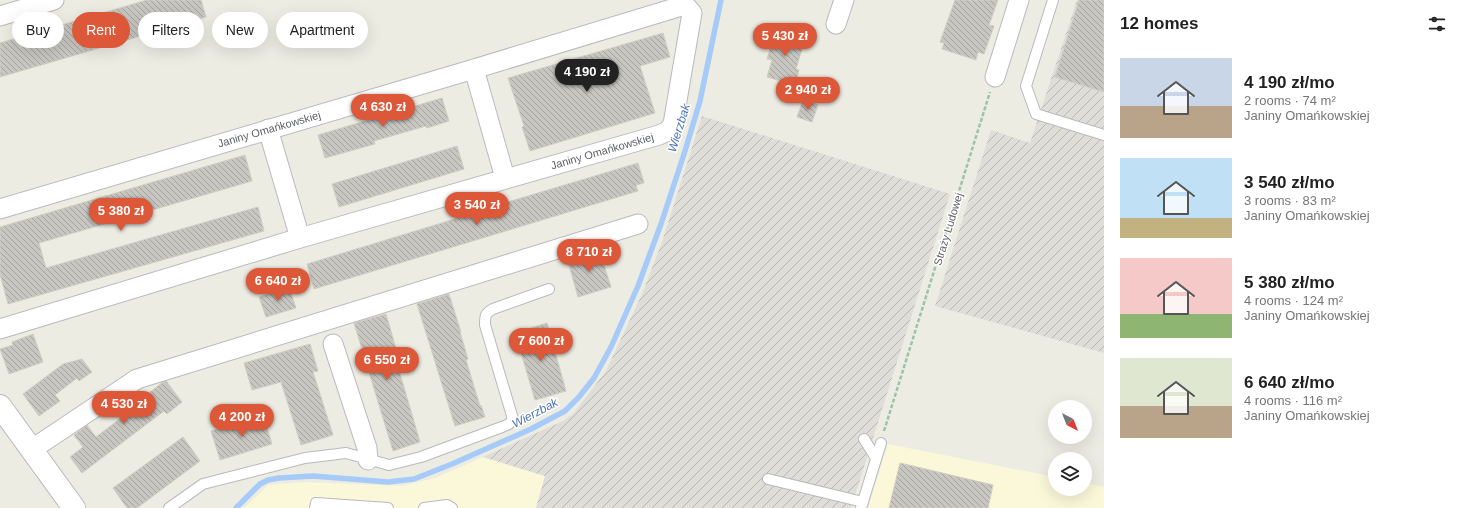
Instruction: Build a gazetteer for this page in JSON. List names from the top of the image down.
{
  "streets": {
    "street": ["Janiny Omańkowskiej"],
    "path": ["Straży Ludowej"]
  },
  "water": ["Wierzbak"],
  "north": "bottom right",
  "page": {
    "heading": "12 homes",
    "chip": [
      "Buy",
      "Rent",
      "Filters",
      "New",
      "Apartment"
    ],
    "price": [
      "5 430 zł",
      "4 190 zł",
      "2 940 zł",
      "4 630 zł",
      "3 540 zł",
      "5 380 zł",
      "8 710 zł",
      "6 640 zł",
      "7 600 zł",
      "6 550 zł",
      "4 530 zł",
      "4 200 zł"
    ],
    "list": [
      {
        "name": "4 190 zł/mo",
        "note": "2 rooms · 74 m² · Janiny Omańkowskiej"
      },
      {
        "name": "3 540 zł/mo",
        "note": "3 rooms · 83 m² · Janiny Omańkowskiej"
      },
      {
        "name": "5 380 zł/mo",
        "note": "4 rooms · 124 m² · Janiny Omańkowskiej"
      },
      {
        "name": "6 640 zł/mo",
        "note": "4 rooms · 116 m² · Janiny Omańkowskiej"
      }
    ]
  }
}
